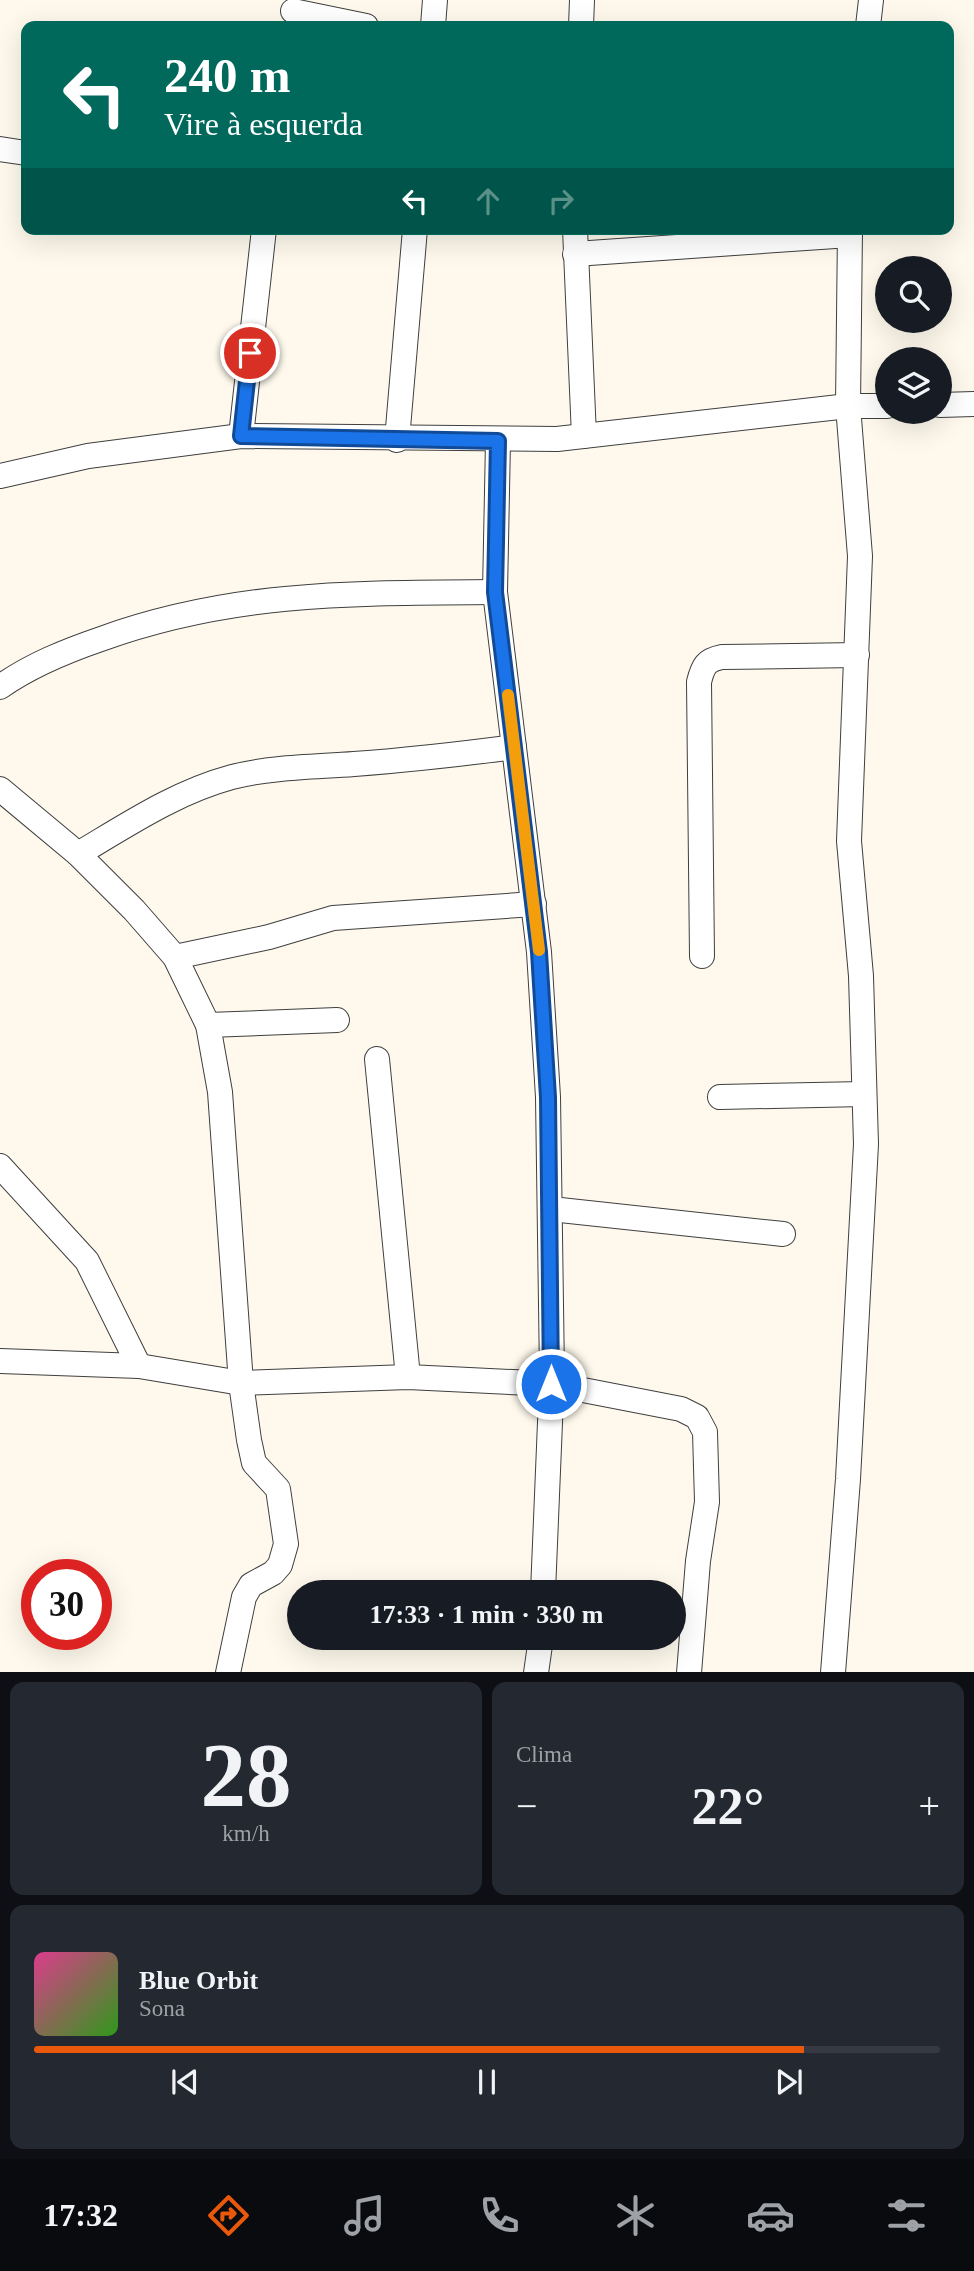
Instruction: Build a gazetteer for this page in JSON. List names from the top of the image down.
{
  "page": {
    "turn": ["240 m", "Vire à esquerda"],
    "limit": "30",
    "trip": "17:33 · 1 min · 330 m",
    "tile": [
      ["28", "km/h"],
      "Clima"
    ],
    "heat": ["−", "22°", "+"],
    "song": ["Blue Orbit", "Sona"],
    "tabs": "17:32"
  }
}
